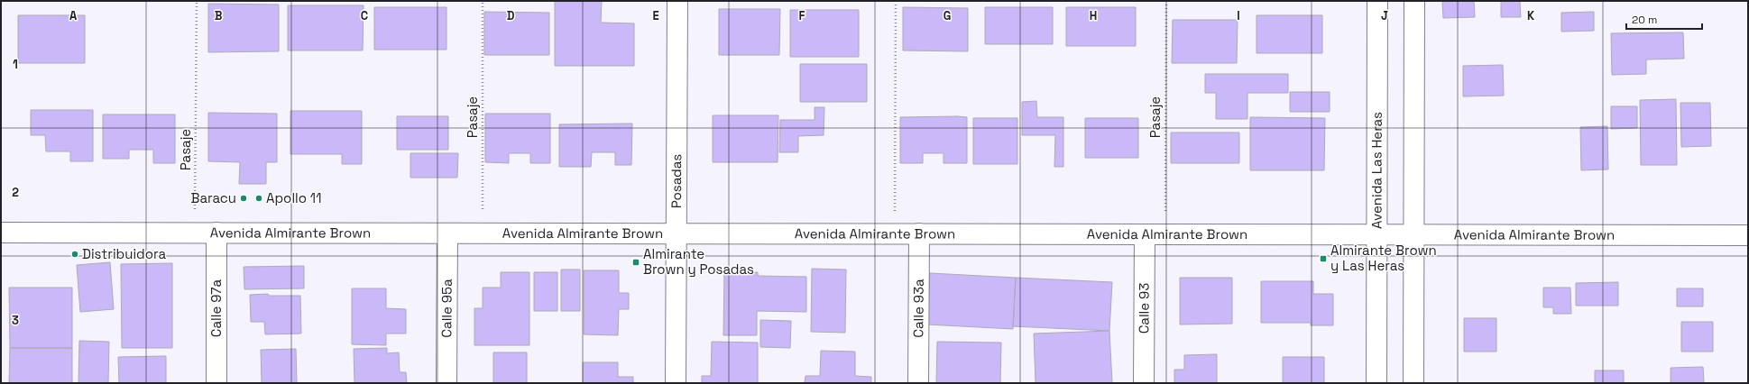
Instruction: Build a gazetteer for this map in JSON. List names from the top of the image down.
{
  "streets": {
    "main road": [
      "Avenida Las Heras",
      "Posadas",
      "Avenida Almirante Brown",
      "Calle 97a",
      "Calle 95a",
      "Calle 93a",
      "Calle 93"
    ],
    "path": ["Pasaje"]
  },
  "crossings": [
    ["Pasaje", "Avenida Almirante Brown"],
    ["Avenida Las Heras", "Avenida Almirante Brown"],
    ["Posadas", "Avenida Almirante Brown"],
    ["Avenida Almirante Brown", "Calle 97a"],
    ["Avenida Almirante Brown", "Calle 95a"],
    ["Avenida Almirante Brown", "Calle 93a"],
    ["Avenida Almirante Brown", "Calle 93"]
  ],
  "places": {
    "other": ["Baracu", "Apollo 11", "Distribuidora"],
    "transit": ["Almirante Brown y Las Heras", "Almirante Brown y Posadas"]
  },
  "scale_bar": "20 m",
  "grid": {
    "columns": [
      "A",
      "B",
      "C",
      "D",
      "E",
      "F",
      "G",
      "H",
      "I",
      "J",
      "K"
    ],
    "rows": ["1", "2", "3"]
  }
}
